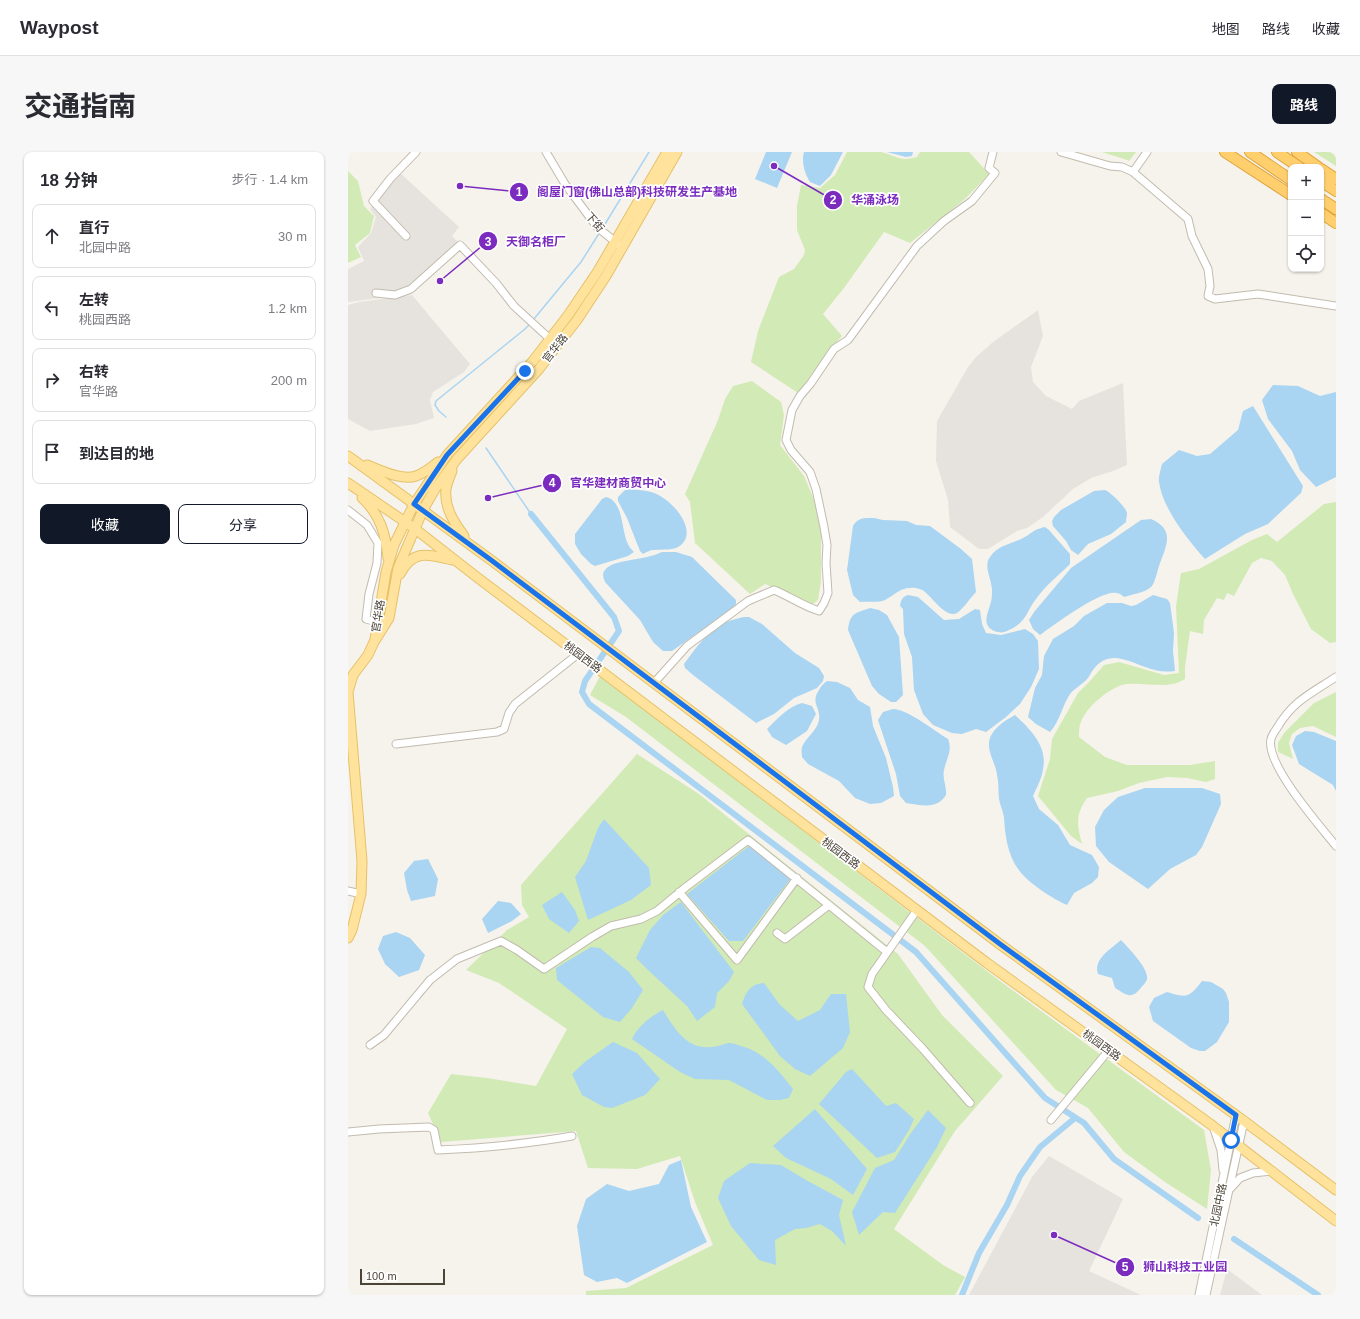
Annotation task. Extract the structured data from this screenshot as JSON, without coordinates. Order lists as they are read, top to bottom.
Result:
{
  "streets": {
    "main road": ["官华路", "桃园西路"],
    "street": ["下街", "北园中路"]
  },
  "crossings": [
    ["下街", "官华路"],
    ["官华路", "桃园西路"],
    ["桃园西路", "北园中路"]
  ],
  "places": [
    "华涌泳场",
    "阁屋门窗(佛山总部)科技研发生产基地",
    "天御名柜厂",
    "官华建材商贸中心",
    "狮山科技工业园"
  ],
  "scale_bar": "100 m",
  "page": {
    "header": "Waypost",
    "nav": ["地图", "路线", "收藏"],
    "title": "交通指南",
    "buttons": [
      "路线",
      ["收藏", "分享"]
    ],
    "heading": ["18 分钟", "步行 · 1.4 km"],
    "map_buttons": ["+", "−"],
    "list": [
      ["直行", "北园中路", "30 m"],
      ["左转", "桃园西路", "1.2 km"],
      ["右转", "官华路", "200 m"],
      "到达目的地"
    ],
    "scale": "100 m"
  }
}
